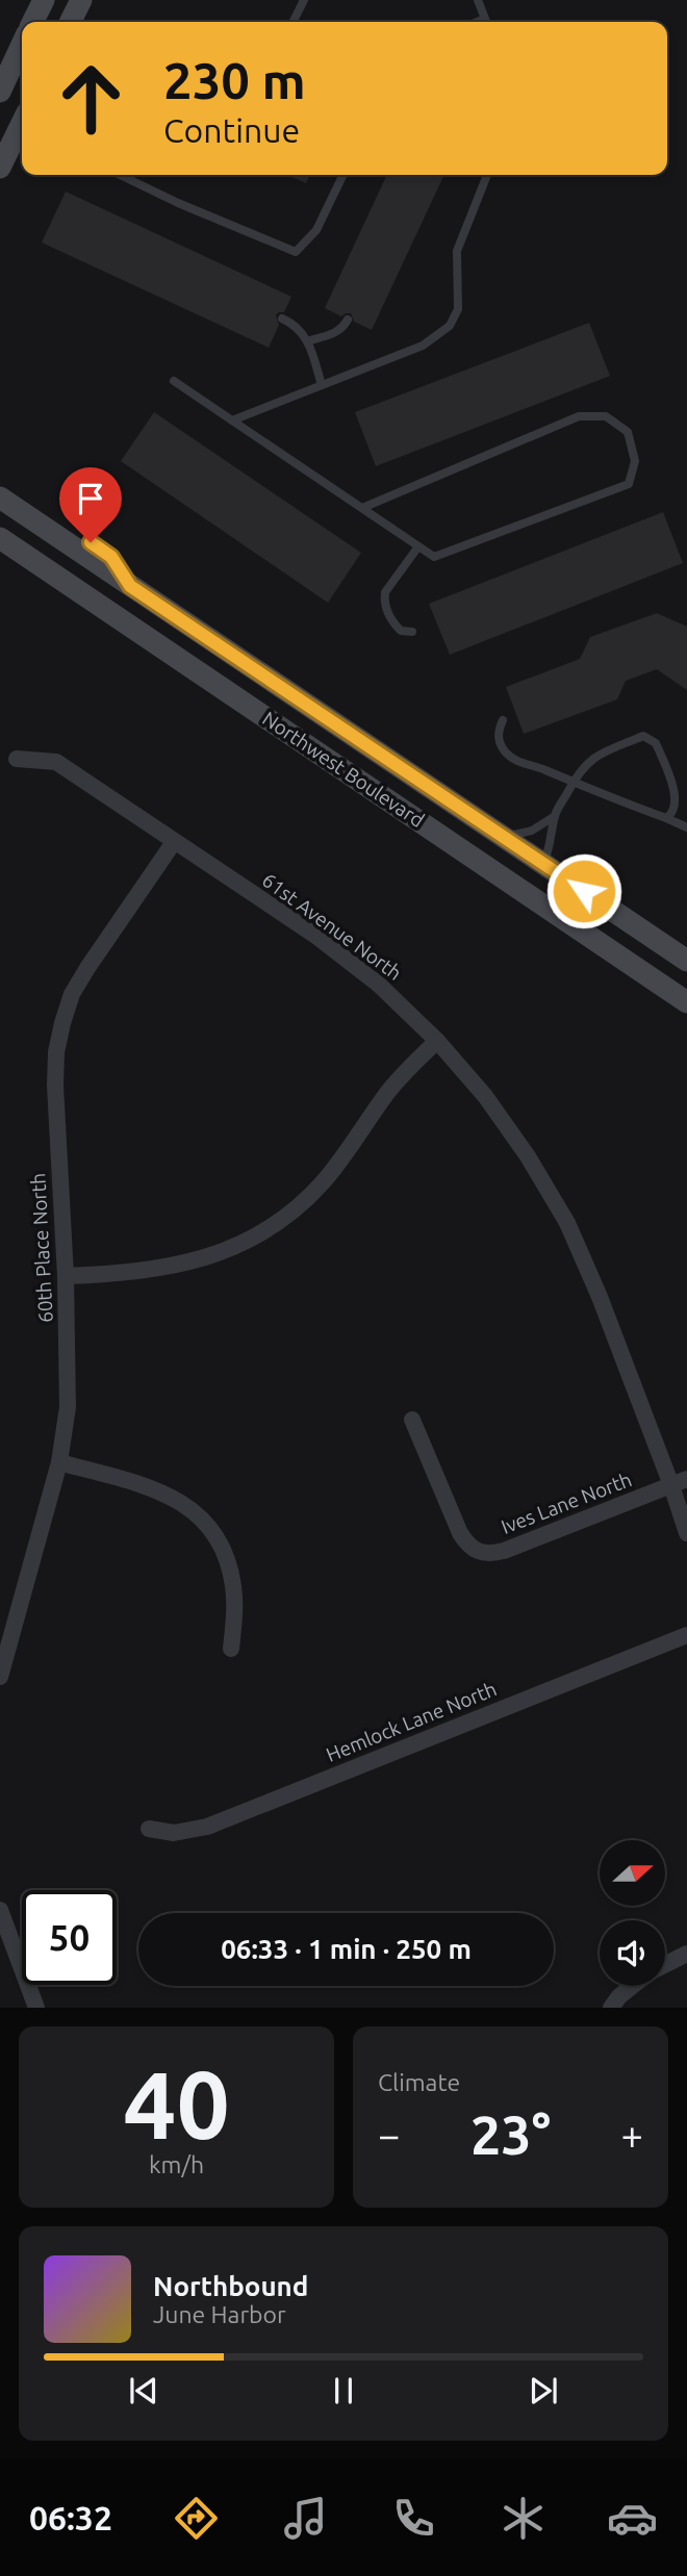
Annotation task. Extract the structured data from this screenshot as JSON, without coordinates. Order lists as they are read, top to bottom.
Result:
{
  "streets": {
    "main road": ["Northwest Boulevard"],
    "street": [
      "61st Avenue North",
      "60th Place North",
      "Ives Lane North",
      "Hemlock Lane North"
    ]
  },
  "crossings": [
    ["61st Avenue North", "60th Place North"],
    ["61st Avenue North", "Ives Lane North"]
  ],
  "north": "right",
  "page": {
    "turn": ["230 m", "Continue"],
    "limit": "50",
    "trip": "06:33 · 1 min · 250 m",
    "tile": [
      ["40", "km/h"],
      "Climate"
    ],
    "heat": ["−", "23°", "+"],
    "song": ["Northbound", "June Harbor"],
    "tabs": "06:32"
  }
}
